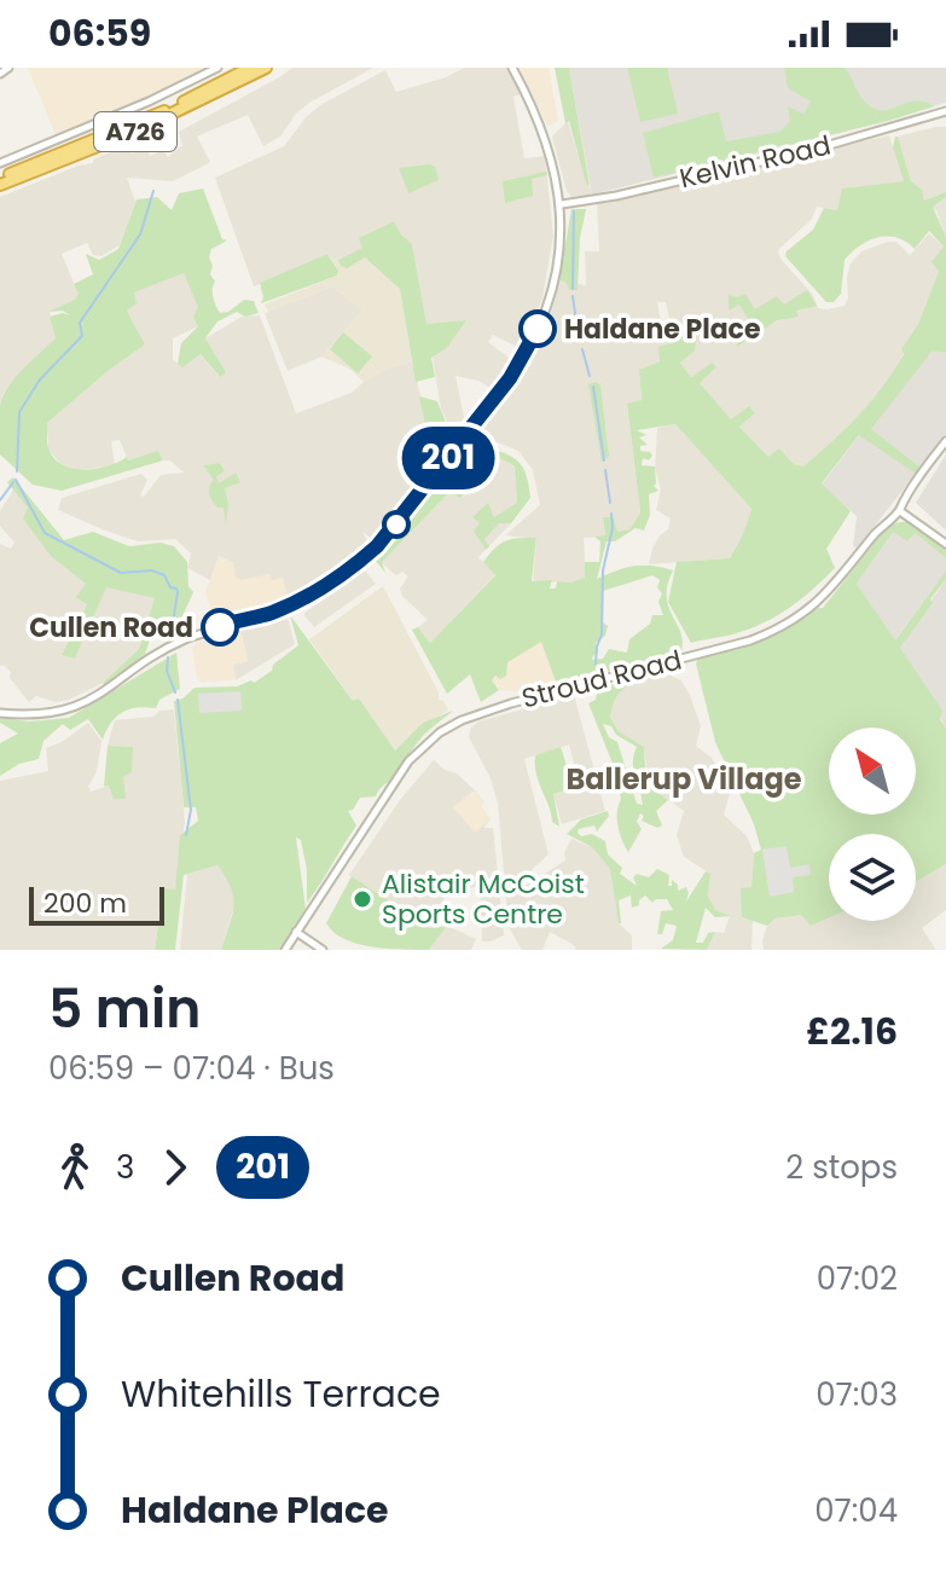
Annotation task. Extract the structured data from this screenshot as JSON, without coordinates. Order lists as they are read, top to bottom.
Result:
{
  "streets": {
    "highway": ["A726"],
    "street": ["Kelvin Road", "Stroud Road"]
  },
  "districts": ["Ballerup Village"],
  "places": ["Haldane Place", "Cullen Road", "Alistair McCoist Sports Centre"],
  "lines": ["bus line 201"],
  "scale_bar": "200 m",
  "north": "top left",
  "page": {
    "status": "06:59",
    "on_map": "201",
    "scale": "200 m",
    "heading": ["5 min", "06:59 – 07:04 · Bus", "£2.16"],
    "legs": ["3", "201", "2 stops"],
    "list": [
      {
        "name": "Cullen Road",
        "value": "07:02"
      },
      {
        "name": "Whitehills Terrace",
        "value": "07:03"
      },
      {
        "name": "Haldane Place",
        "value": "07:04"
      }
    ]
  }
}
